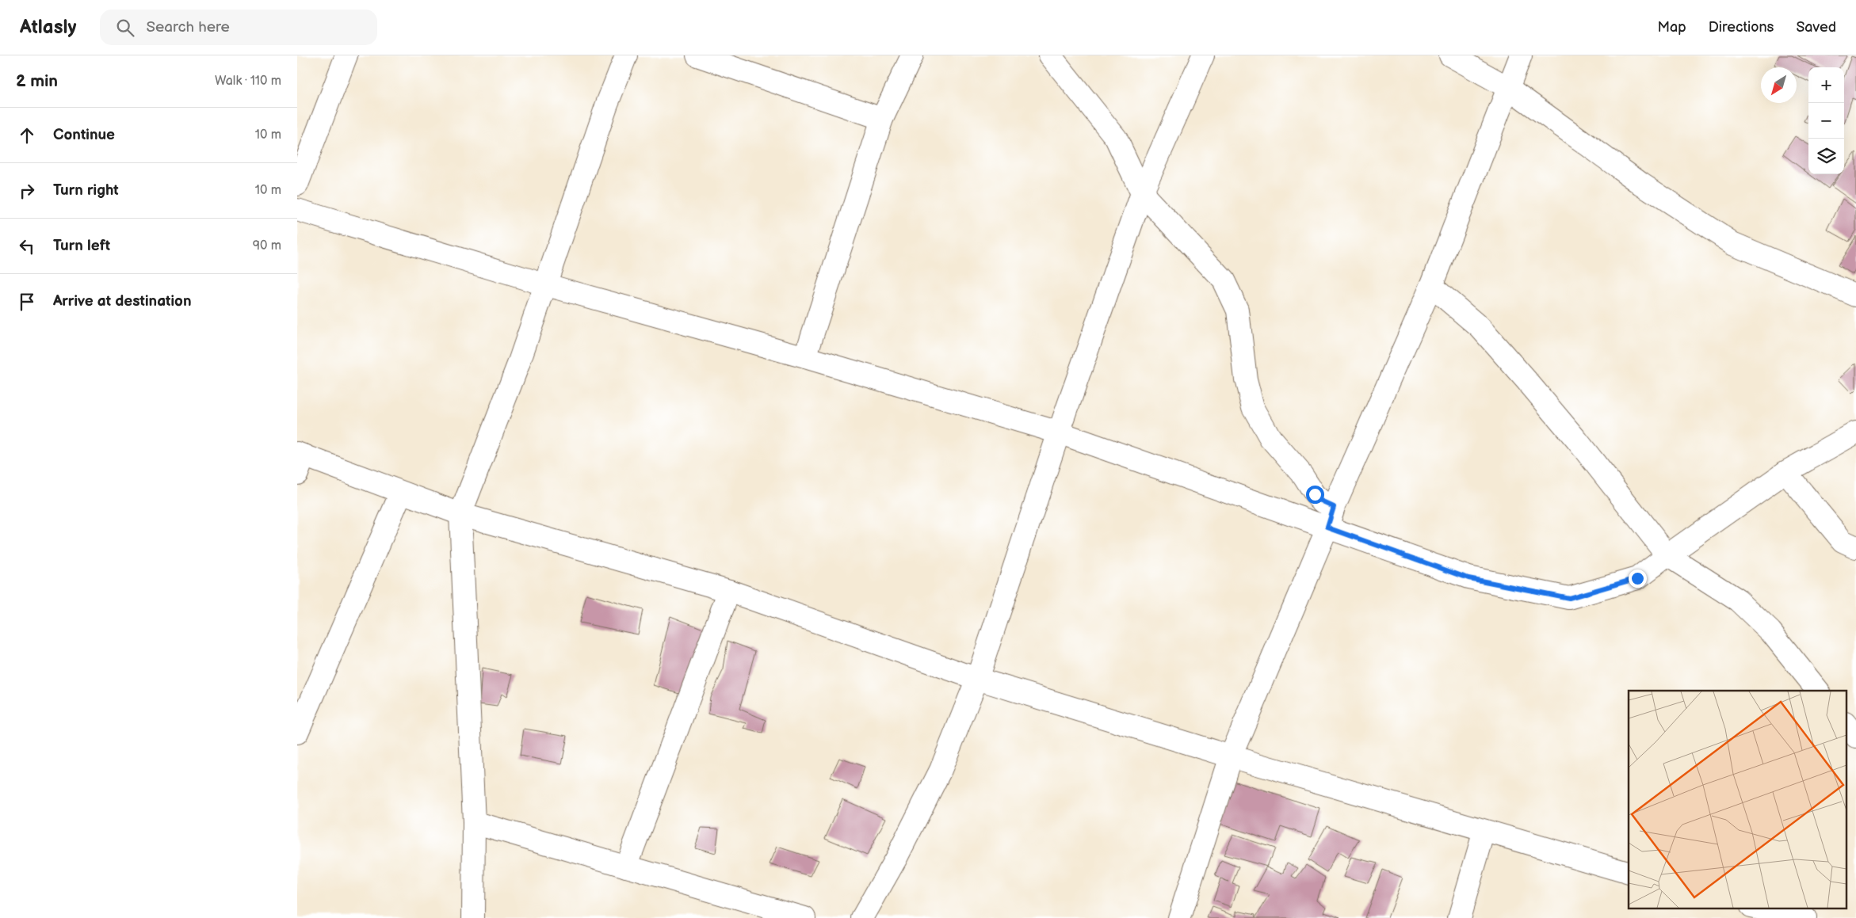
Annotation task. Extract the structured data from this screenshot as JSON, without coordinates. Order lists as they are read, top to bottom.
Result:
{
  "north": "bottom left",
  "page": {
    "header": "Atlasly",
    "search": "Search here",
    "nav": ["Map", "Directions", "Saved"],
    "heading": ["2 min", "Walk · 110 m"],
    "map_buttons": ["+", "−"],
    "list": [
      ["Continue", "10 m"],
      ["Turn right", "10 m"],
      ["Turn left", "90 m"],
      "Arrive at destination"
    ]
  }
}
